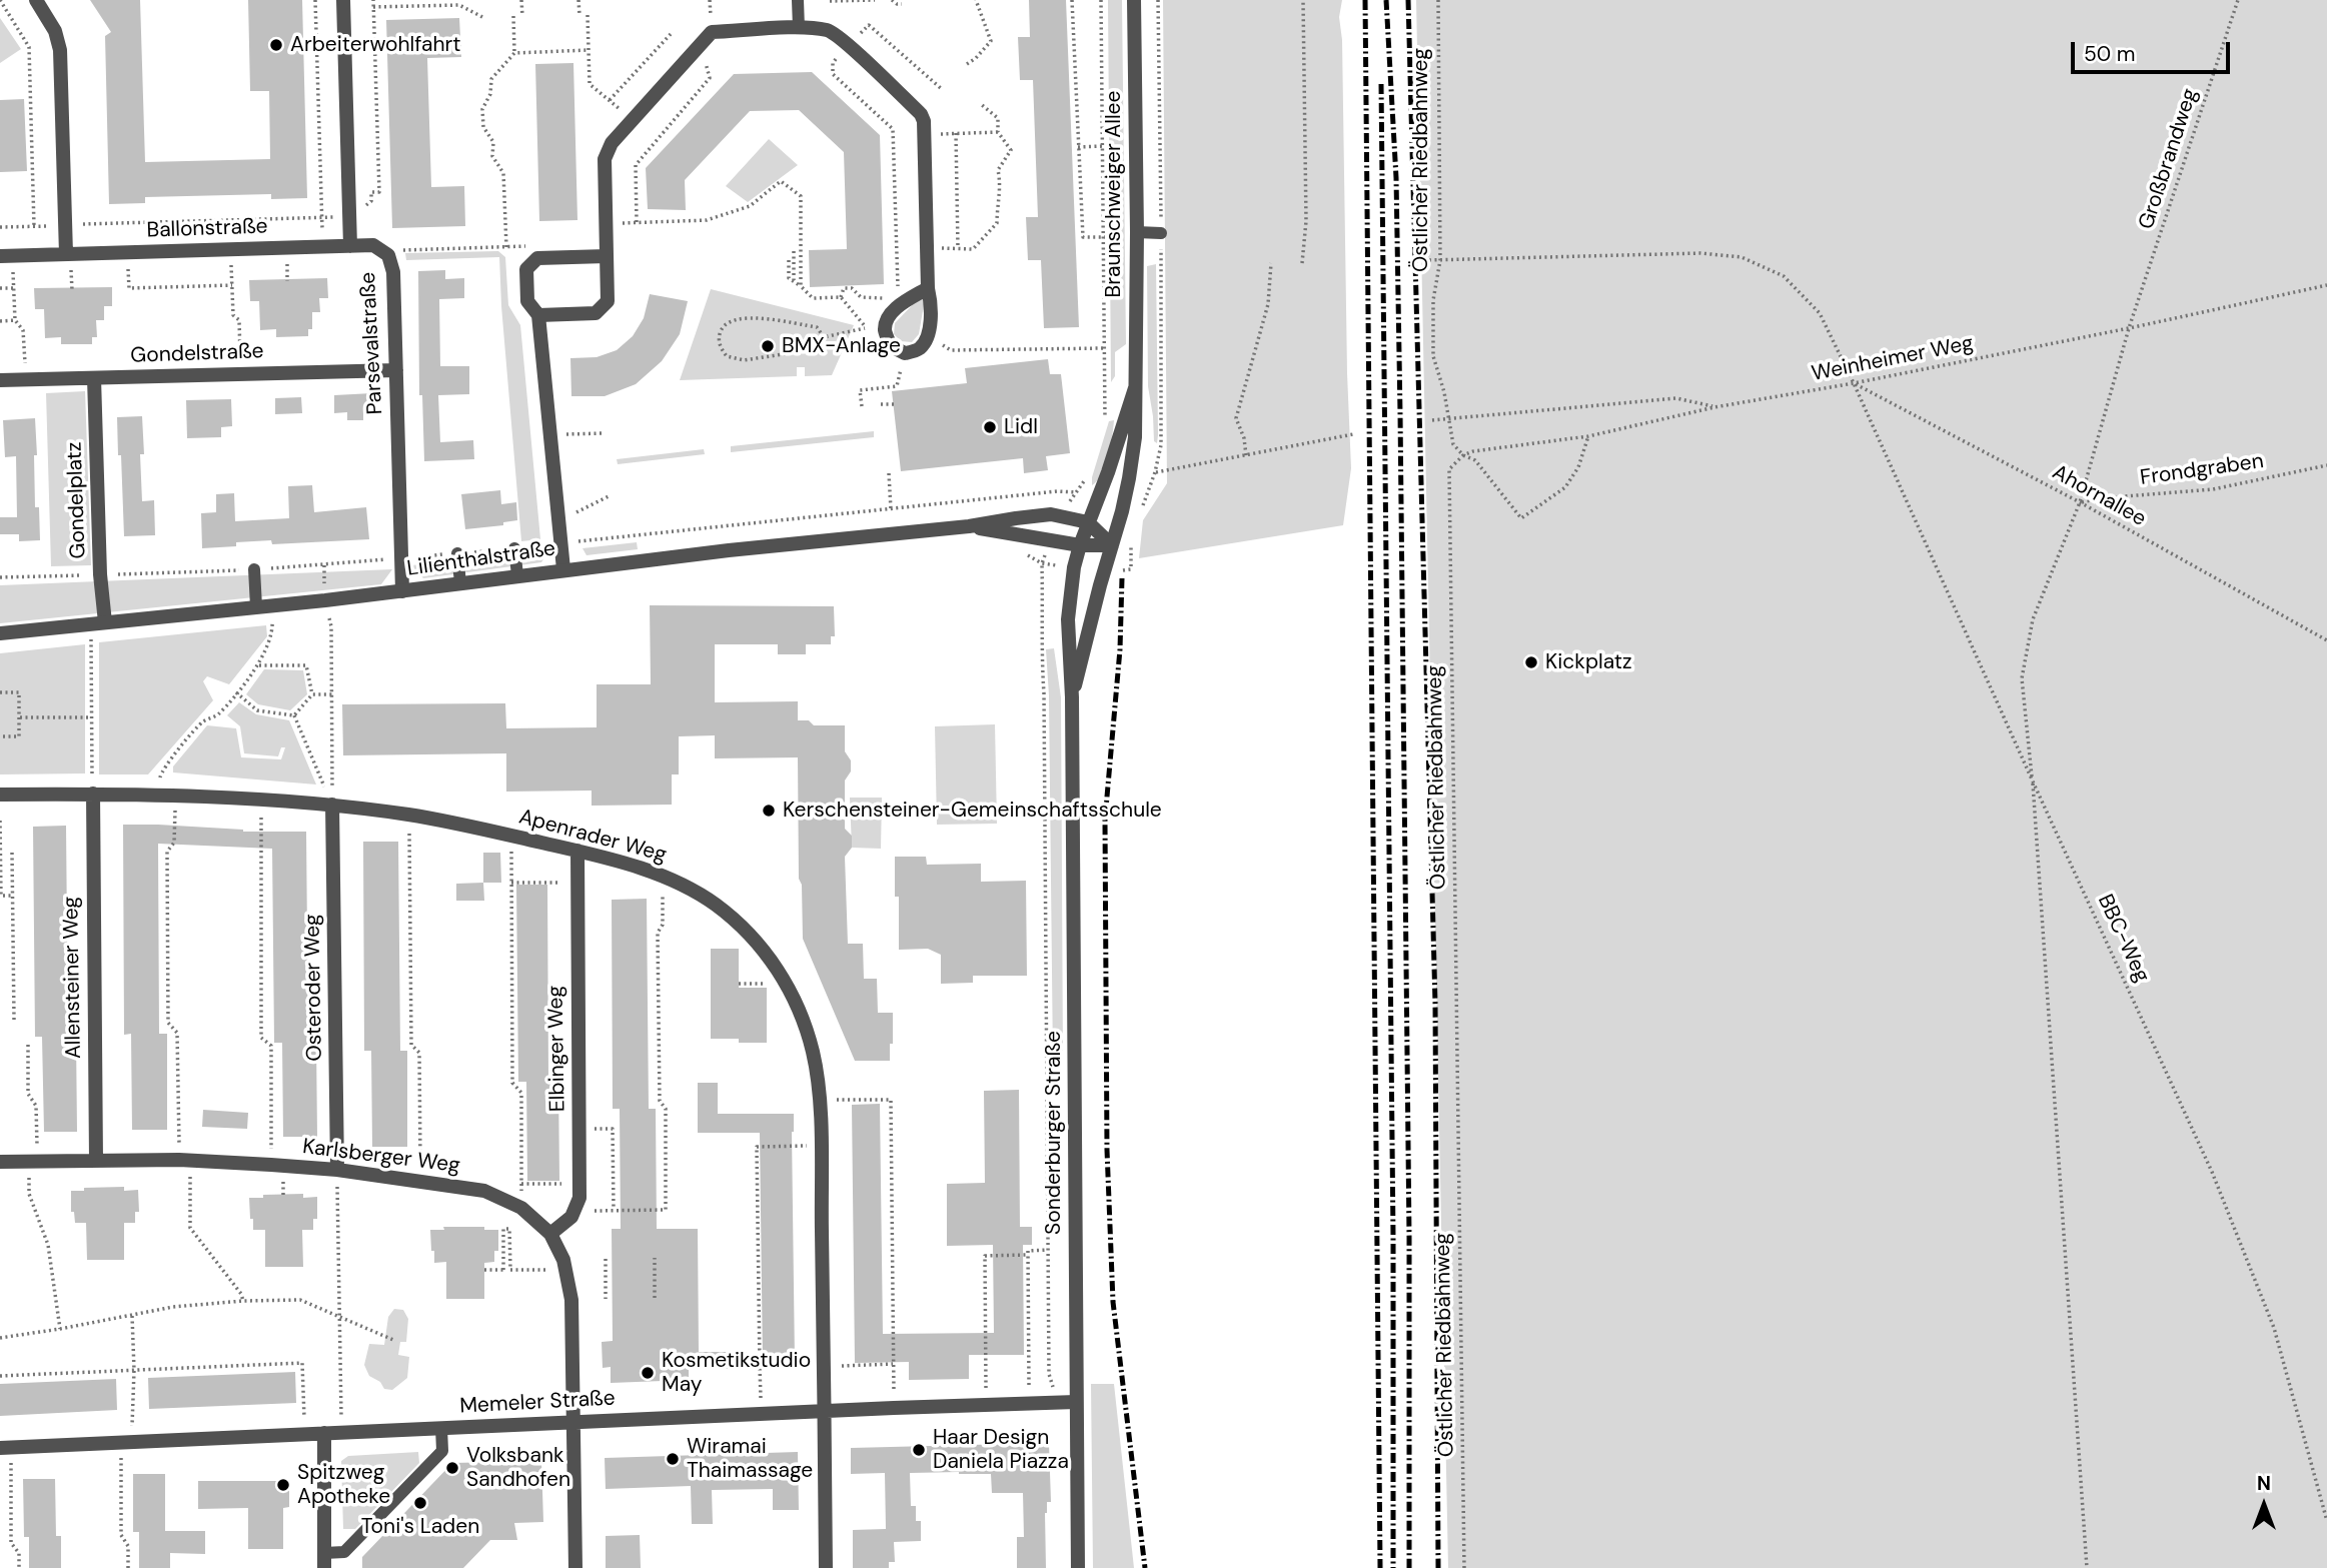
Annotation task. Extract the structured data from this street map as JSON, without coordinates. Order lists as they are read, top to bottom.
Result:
{
  "streets": {
    "street": [
      "Braunschweiger Allee",
      "Ballonstraße",
      "Parsevalstraße",
      "Gondelstraße",
      "Gondelplatz",
      "Lilienthalstraße",
      "Apenrader Weg",
      "Allensteiner Weg",
      "Osteroder Weg",
      "Elbinger Weg",
      "Sonderburger Straße",
      "Karlsberger Weg",
      "Memeler Straße"
    ],
    "path": [
      "Großbrandweg",
      "Östlicher Riedbahnweg",
      "Weinheimer Weg",
      "Frondgraben",
      "Ahornallee",
      "BBC-Weg"
    ]
  },
  "crossings": [
    ["Großbrandweg", "Weinheimer Weg"],
    ["Großbrandweg", "Frondgraben"],
    ["Großbrandweg", "Ahornallee"],
    ["Großbrandweg", "BBC-Weg"],
    ["Östlicher Riedbahnweg", "Weinheimer Weg"],
    ["Östlicher Riedbahnweg", "BBC-Weg"],
    ["Braunschweiger Allee", "Lilienthalstraße"],
    ["Braunschweiger Allee", "Sonderburger Straße"],
    ["Ballonstraße", "Parsevalstraße"],
    ["Parsevalstraße", "Gondelstraße"],
    ["Parsevalstraße", "Lilienthalstraße"],
    ["Gondelstraße", "Gondelplatz"],
    ["Weinheimer Weg", "Ahornallee"],
    ["Weinheimer Weg", "BBC-Weg"],
    ["Frondgraben", "Ahornallee"],
    ["Ahornallee", "BBC-Weg"],
    ["Gondelplatz", "Lilienthalstraße"],
    ["Lilienthalstraße", "Sonderburger Straße"],
    ["Apenrader Weg", "Allensteiner Weg"],
    ["Apenrader Weg", "Osteroder Weg"],
    ["Apenrader Weg", "Elbinger Weg"],
    ["Apenrader Weg", "Memeler Straße"],
    ["Allensteiner Weg", "Karlsberger Weg"],
    ["Osteroder Weg", "Karlsberger Weg"],
    ["Sonderburger Straße", "Memeler Straße"],
    ["Karlsberger Weg", "Memeler Straße"]
  ],
  "places": [
    "Arbeiterwohlfahrt",
    "BMX-Anlage",
    "Lidl",
    "Kickplatz",
    "Kerschensteiner-Gemeinschaftsschule",
    "Kosmetikstudio May",
    "Haar Design Daniela Piazza",
    "Wiramai Thaimassage",
    "Volksbank Sandhofen",
    "Spitzweg Apotheke",
    "Toni's Laden"
  ],
  "scale_bar": "50 m",
  "north": "top"
}
